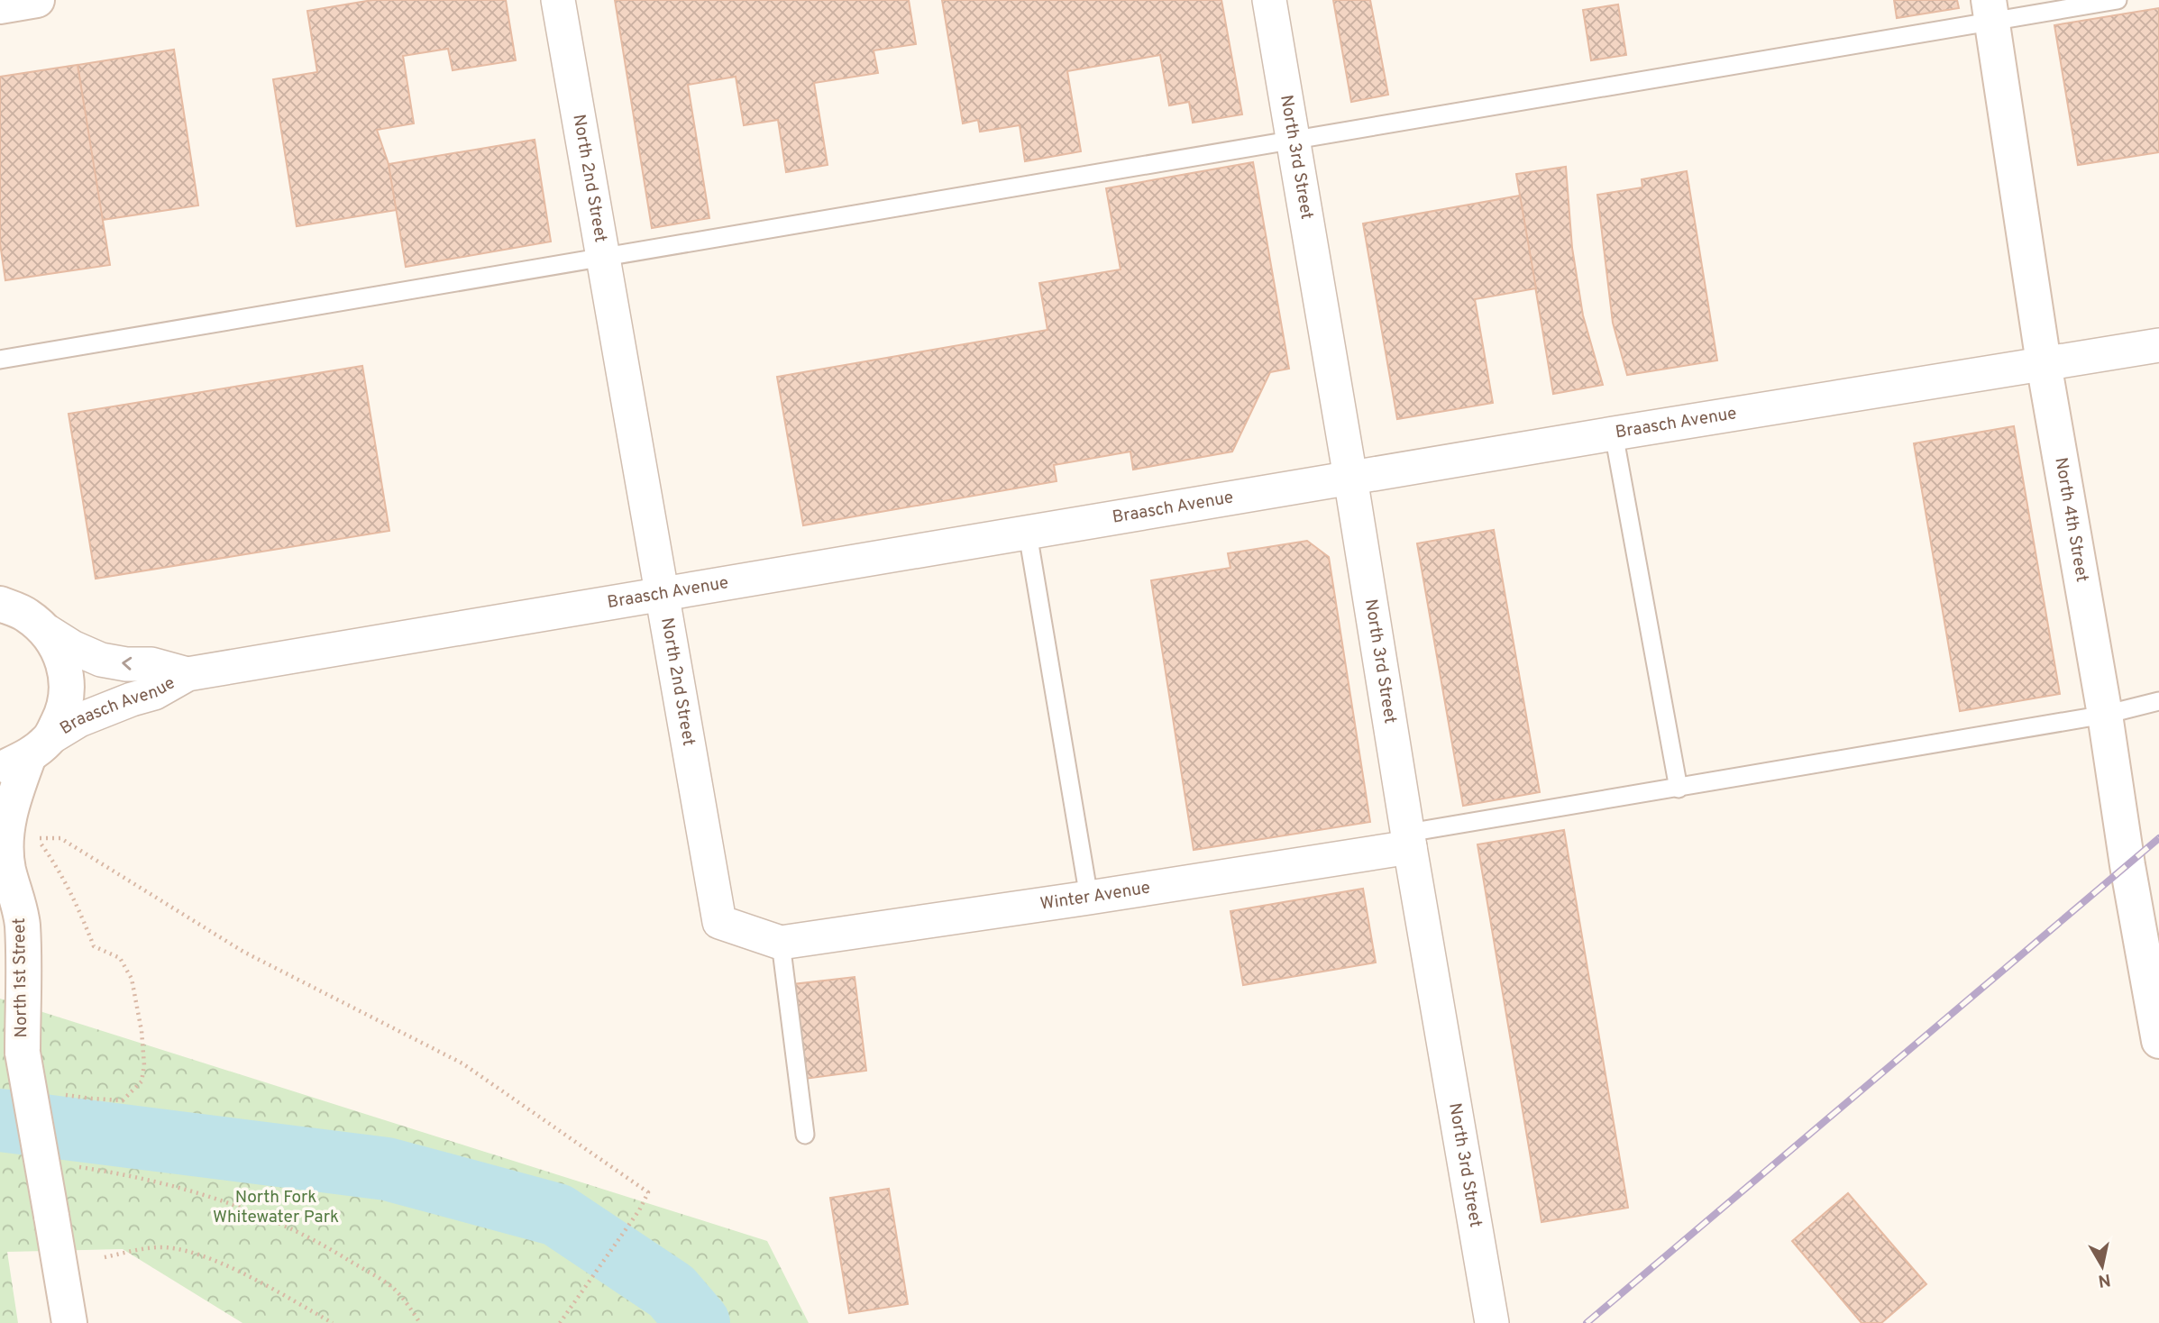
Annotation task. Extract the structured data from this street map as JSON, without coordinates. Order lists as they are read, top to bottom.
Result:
{
  "streets": {
    "main road": ["North 4th Street", "North 1st Street"],
    "street": [
      "North 3rd Street",
      "North 2nd Street",
      "Braasch Avenue",
      "Winter Avenue"
    ]
  },
  "crossings": [
    ["North 3rd Street", "Braasch Avenue"],
    ["North 3rd Street", "Winter Avenue"],
    ["North 2nd Street", "Braasch Avenue"],
    ["North 2nd Street", "Winter Avenue"],
    ["Braasch Avenue", "North 4th Street"],
    ["Braasch Avenue", "North 1st Street"]
  ],
  "parks": ["North Fork Whitewater Park"],
  "north": "bottom"
}
